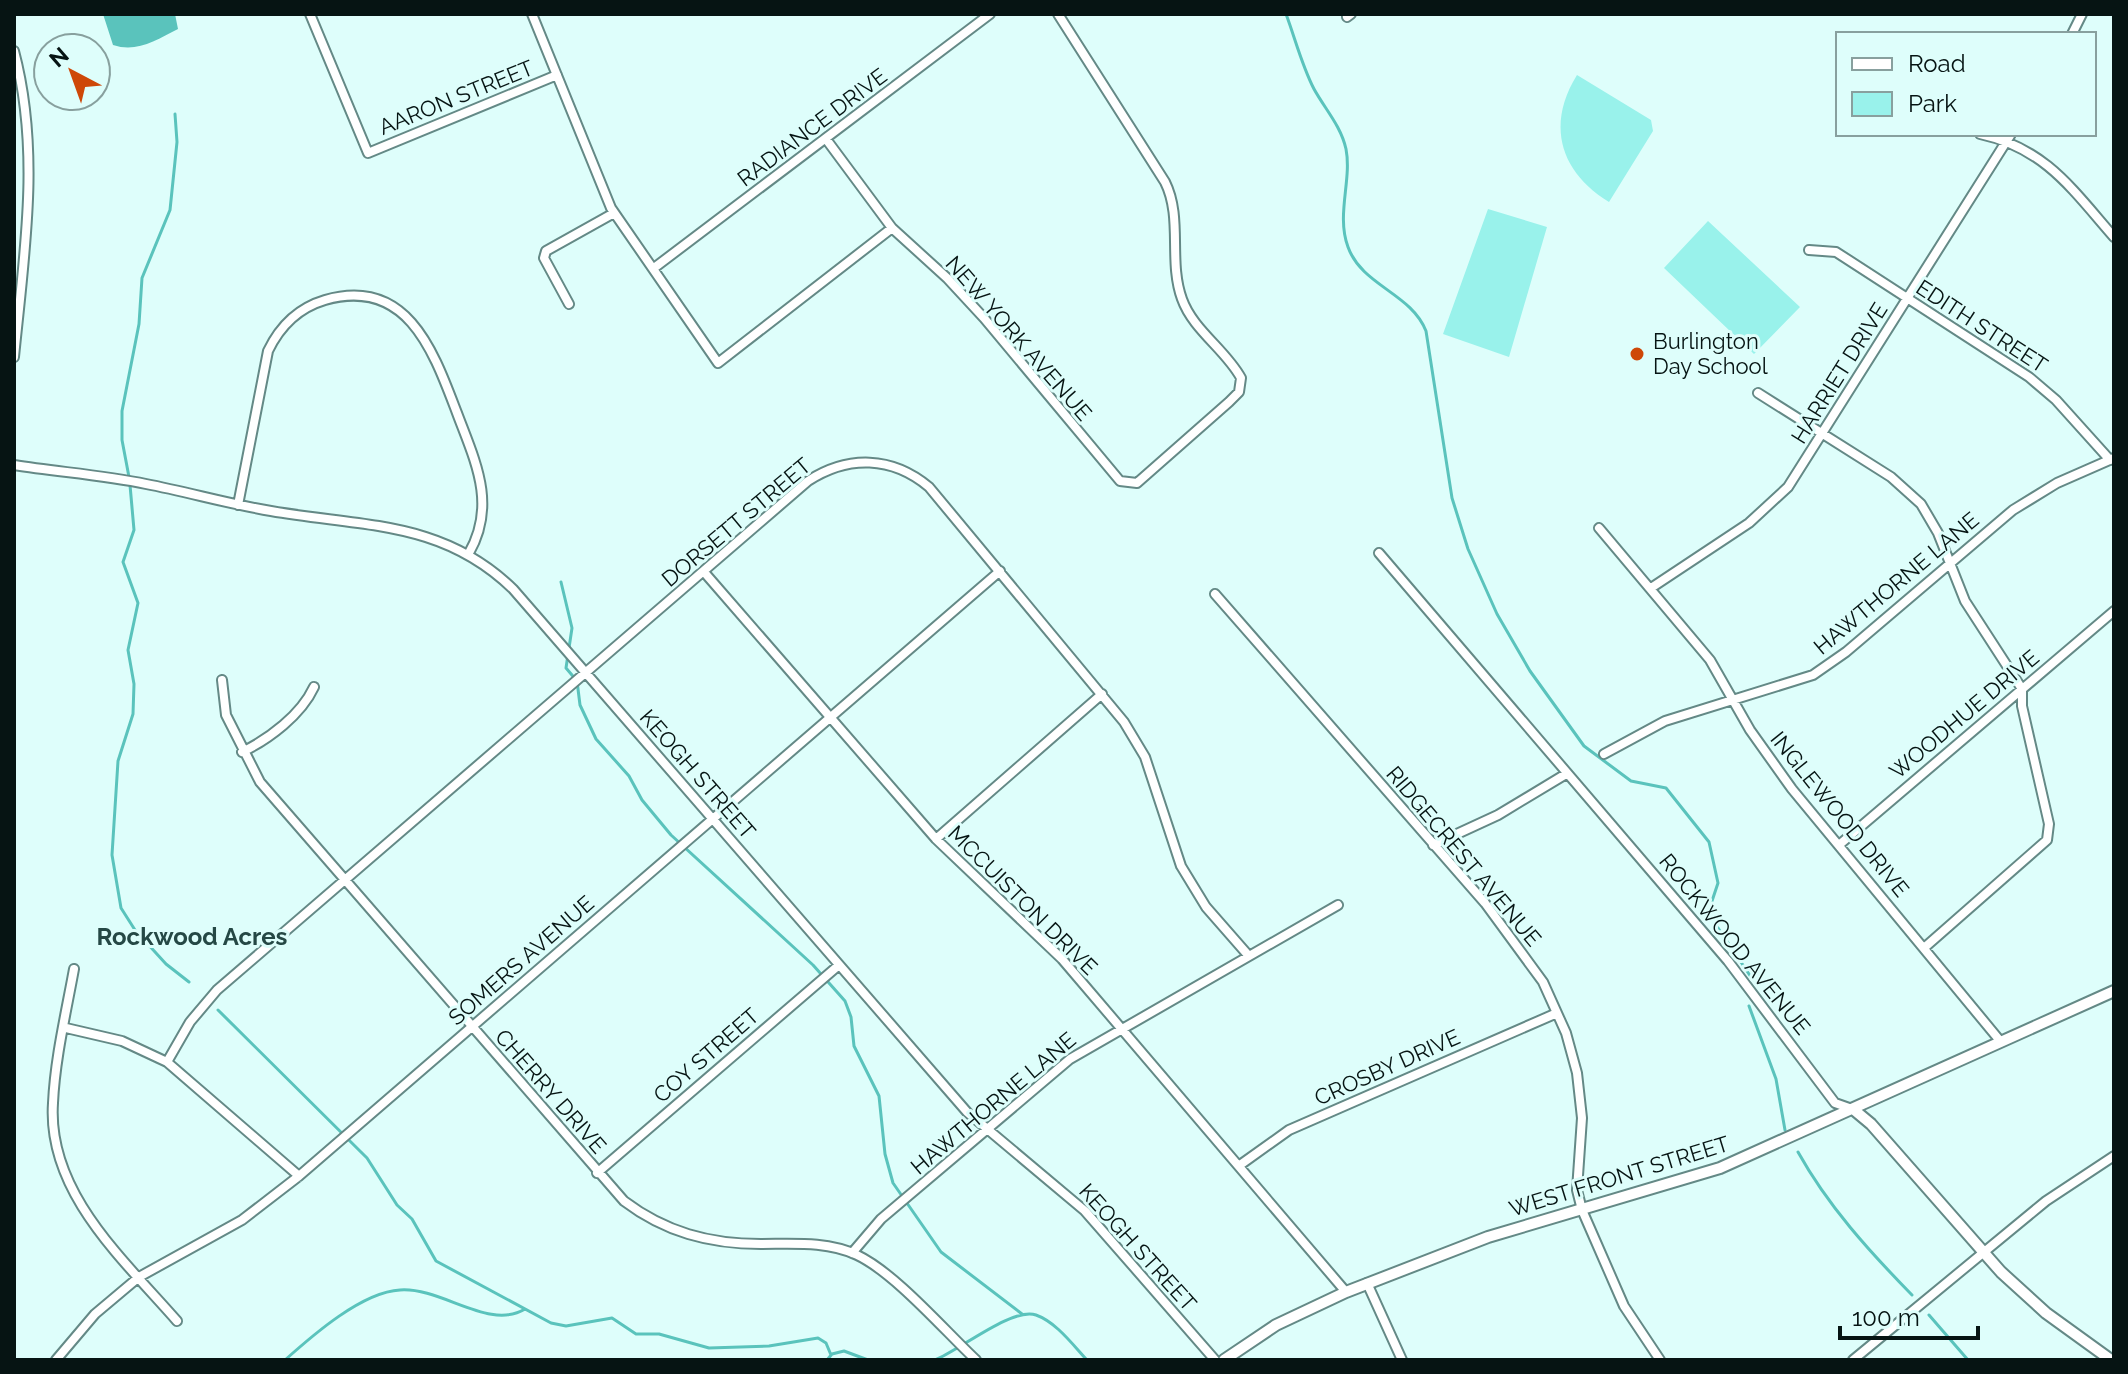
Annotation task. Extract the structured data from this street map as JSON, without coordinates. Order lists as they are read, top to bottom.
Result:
{
  "streets": {
    "street": [
      "AARON STREET",
      "RADIANCE DRIVE",
      "EDITH STREET",
      "NEW YORK AVENUE",
      "HARRIET DRIVE",
      "DORSETT STREET",
      "HAWTHORNE LANE",
      "WOODHUE DRIVE",
      "KEOGH STREET",
      "INGLEWOOD DRIVE",
      "RIDGECREST AVENUE",
      "MCCUISTON DRIVE",
      "ROCKWOOD AVENUE",
      "SOMERS AVENUE",
      "COY STREET",
      "CROSBY DRIVE",
      "CHERRY DRIVE",
      "WEST FRONT STREET"
    ]
  },
  "crossings": [
    ["RADIANCE DRIVE", "NEW YORK AVENUE"],
    ["EDITH STREET", "HARRIET DRIVE"],
    ["EDITH STREET", "HAWTHORNE LANE"],
    ["HARRIET DRIVE", "INGLEWOOD DRIVE"],
    ["DORSETT STREET", "HAWTHORNE LANE"],
    ["DORSETT STREET", "KEOGH STREET"],
    ["DORSETT STREET", "MCCUISTON DRIVE"],
    ["DORSETT STREET", "SOMERS AVENUE"],
    ["DORSETT STREET", "CHERRY DRIVE"],
    ["HAWTHORNE LANE", "KEOGH STREET"],
    ["HAWTHORNE LANE", "INGLEWOOD DRIVE"],
    ["HAWTHORNE LANE", "MCCUISTON DRIVE"],
    ["HAWTHORNE LANE", "CHERRY DRIVE"],
    ["WOODHUE DRIVE", "INGLEWOOD DRIVE"],
    ["KEOGH STREET", "SOMERS AVENUE"],
    ["KEOGH STREET", "COY STREET"],
    ["INGLEWOOD DRIVE", "WEST FRONT STREET"],
    ["RIDGECREST AVENUE", "CROSBY DRIVE"],
    ["RIDGECREST AVENUE", "WEST FRONT STREET"],
    ["MCCUISTON DRIVE", "SOMERS AVENUE"],
    ["MCCUISTON DRIVE", "CROSBY DRIVE"],
    ["MCCUISTON DRIVE", "WEST FRONT STREET"],
    ["ROCKWOOD AVENUE", "WEST FRONT STREET"],
    ["SOMERS AVENUE", "CHERRY DRIVE"],
    ["COY STREET", "CHERRY DRIVE"]
  ],
  "districts": ["Rockwood Acres"],
  "places": ["Burlington Day School"],
  "legend": ["Road", "Park"],
  "scale_bar": "100 m",
  "north": "top left"
}
